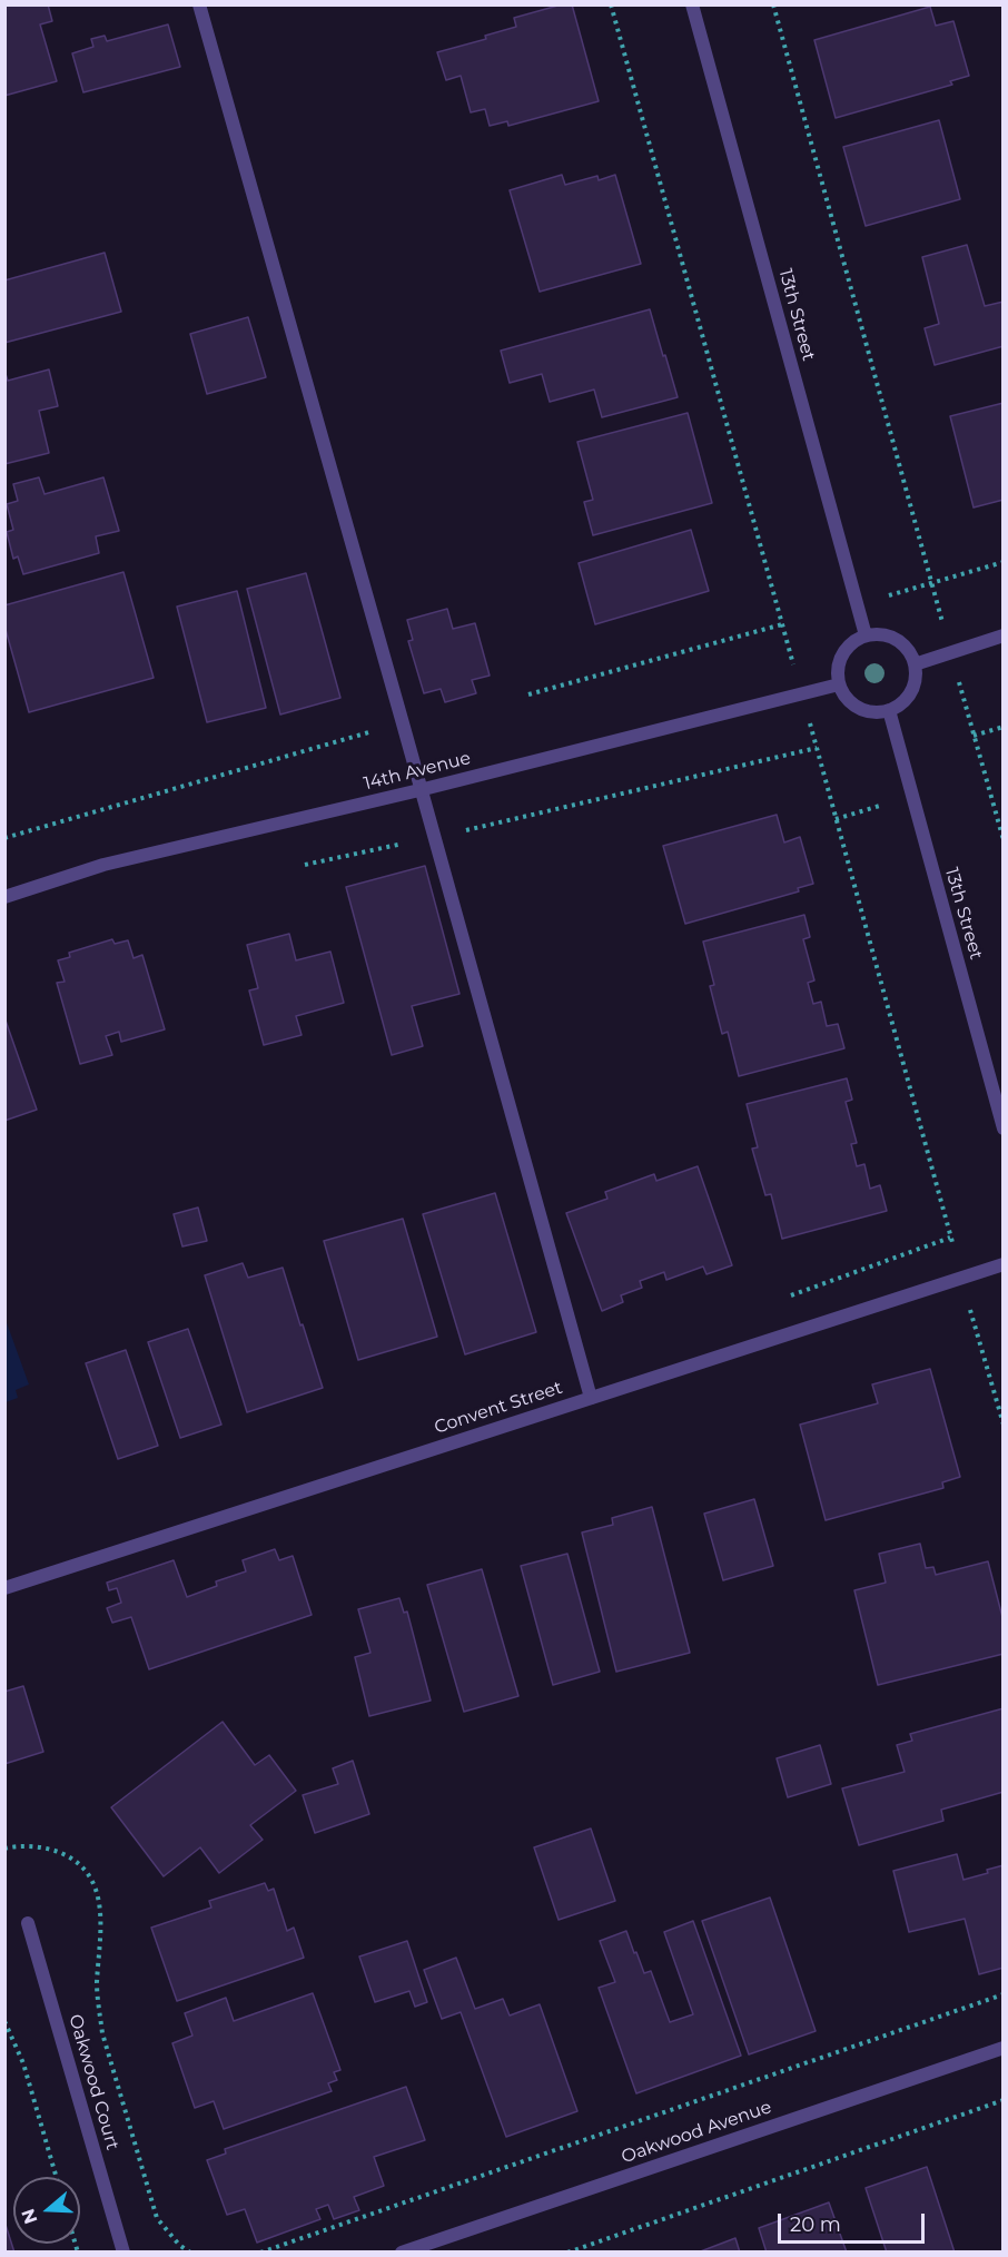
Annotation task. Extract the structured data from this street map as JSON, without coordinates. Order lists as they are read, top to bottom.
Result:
{
  "streets": {
    "street": [
      "13th Street",
      "14th Avenue",
      "Convent Street",
      "Oakwood Court",
      "Oakwood Avenue"
    ]
  },
  "crossings": [
    ["13th Street", "14th Avenue"]
  ],
  "scale_bar": "20 m",
  "north": "left"
}
